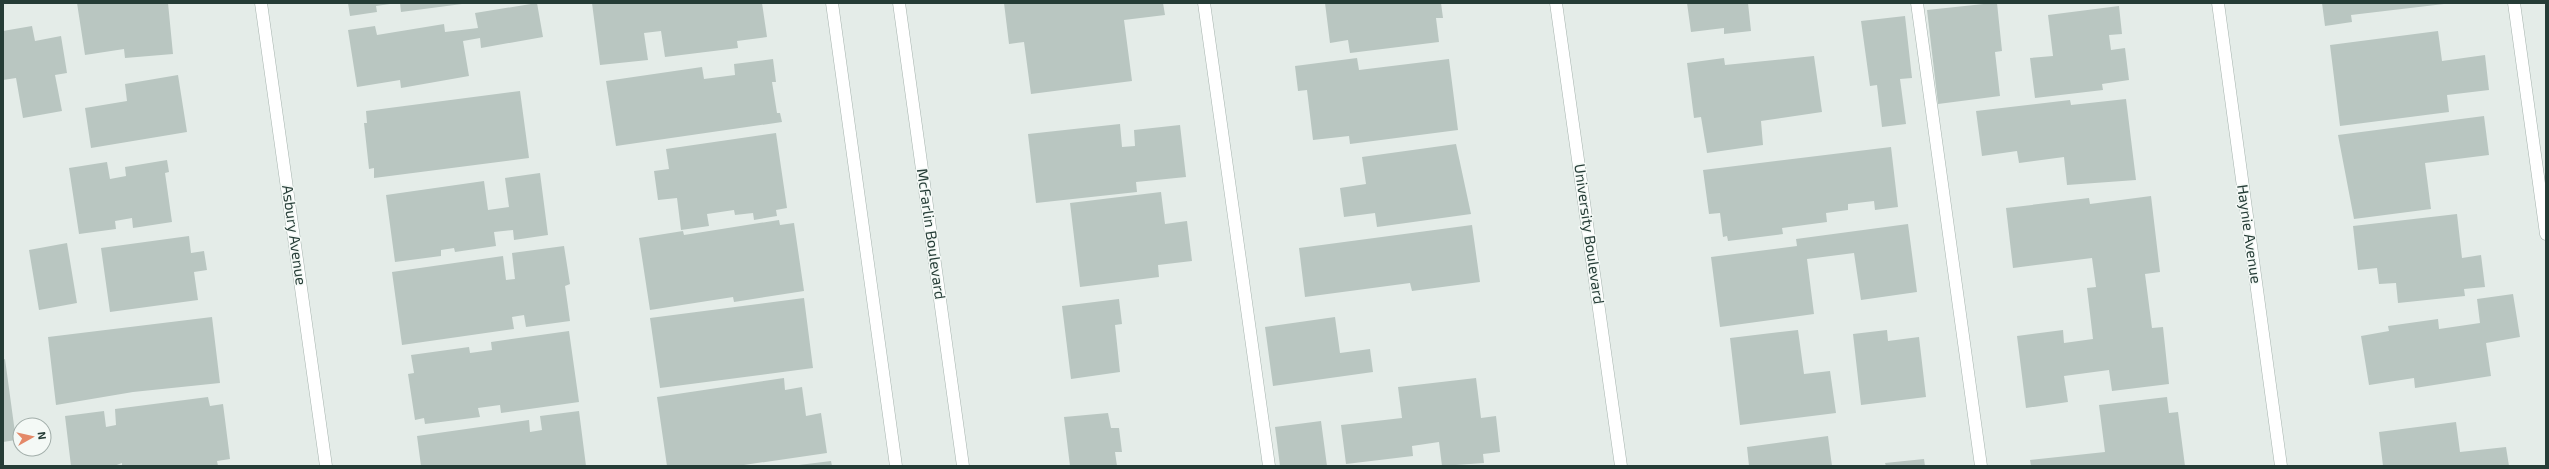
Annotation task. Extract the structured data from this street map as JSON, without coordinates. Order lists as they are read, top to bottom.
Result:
{
  "streets": {
    "street": [
      "McFarlin Boulevard",
      "University Boulevard",
      "Haynie Avenue",
      "Asbury Avenue"
    ]
  },
  "north": "right"
}
